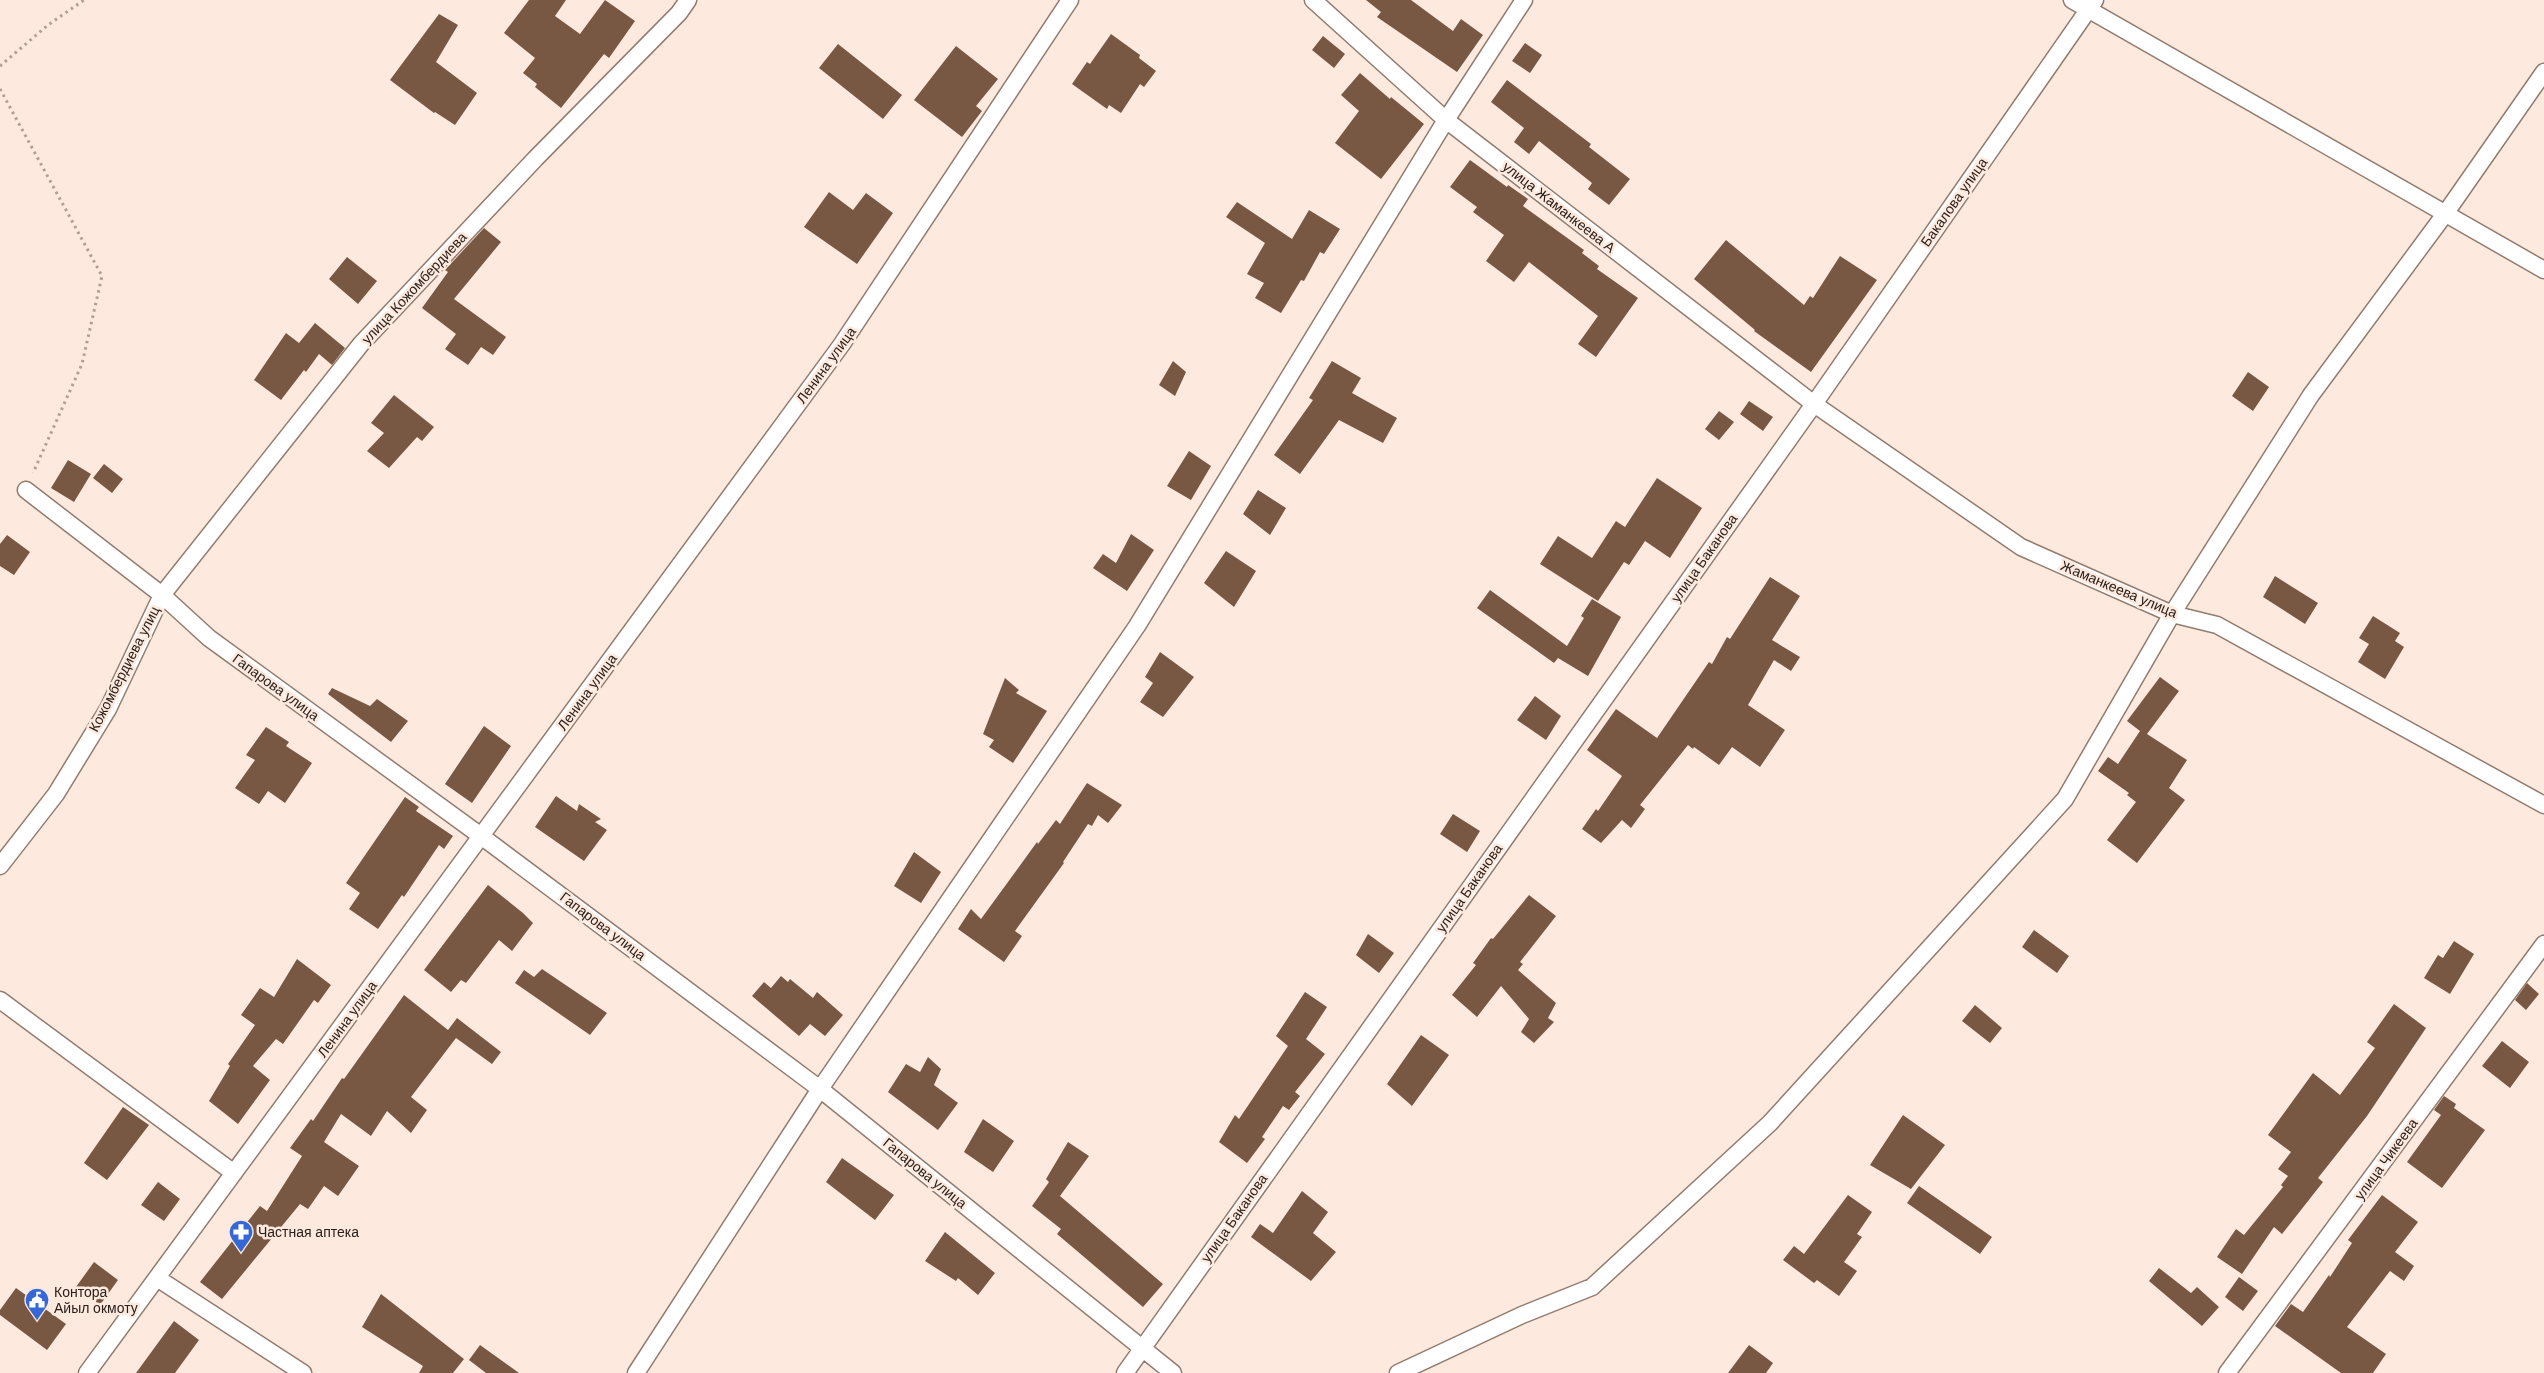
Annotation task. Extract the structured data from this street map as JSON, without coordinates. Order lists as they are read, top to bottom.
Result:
{
  "streets": {
    "street": [
      "Бакалова улица",
      "улица Жаманкеева А",
      "улица Кожомбердиева",
      "Ленина улица",
      "улица Баканова",
      "Жаманкеева улица",
      "Кожомбердиева улиц",
      "Гапарова улица",
      "улица Чикеева"
    ]
  },
  "crossings": [
    ["Бакалова улица", "улица Жаманкеева А"],
    ["Бакалова улица", "улица Баканова"],
    ["Бакалова улица", "Жаманкеева улица"],
    ["улица Жаманкеева А", "улица Баканова"],
    ["улица Жаманкеева А", "Жаманкеева улица"],
    ["улица Кожомбердиева", "Кожомбердиева улиц"],
    ["улица Кожомбердиева", "Гапарова улица"],
    ["Ленина улица", "Гапарова улица"],
    ["улица Баканова", "Жаманкеева улица"],
    ["улица Баканова", "Гапарова улица"],
    ["Кожомбердиева улиц", "Гапарова улица"]
  ],
  "places": {
    "pharmacy": ["Частная аптека"],
    "public building": ["Контора Айыл окмоту"]
  }
}
